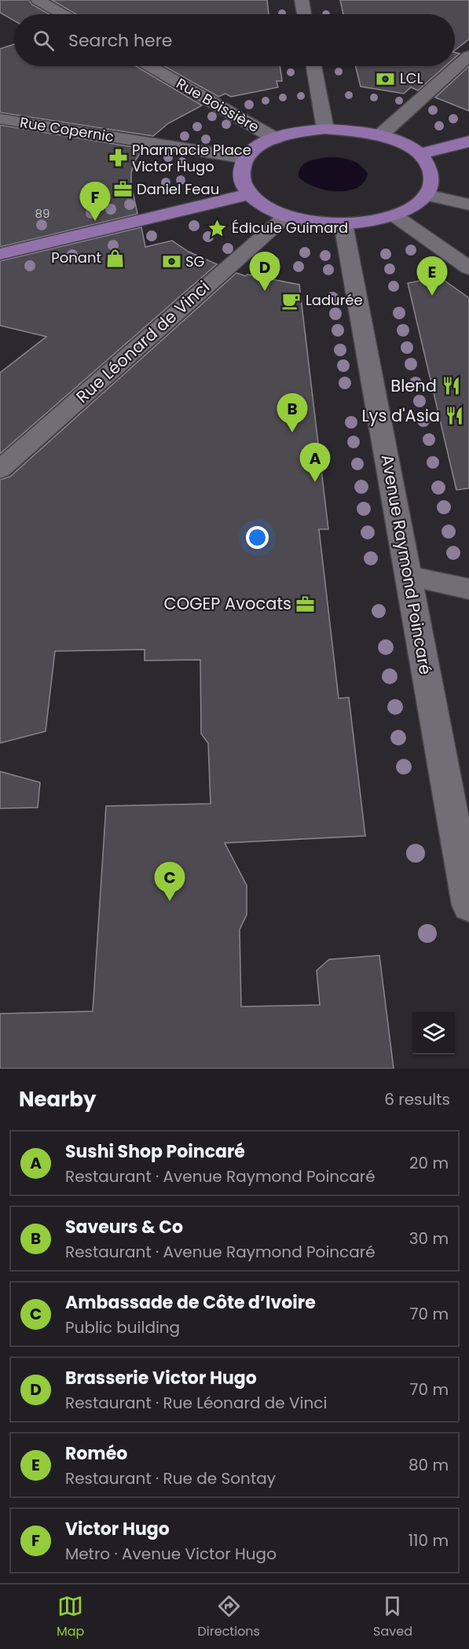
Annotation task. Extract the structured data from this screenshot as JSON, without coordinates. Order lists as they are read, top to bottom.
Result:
{
  "streets": {
    "street": [
      "Rue Boissière",
      "Rue Copernic",
      "Rue Léonard de Vinci",
      "Avenue Raymond Poincaré"
    ]
  },
  "places": {
    "bank": ["LCL", "SG"],
    "pharmacy": ["Pharmacie Place Victor Hugo"],
    "office": ["Daniel Feau", "COGEP Avocats"],
    "place": ["Édicule Guimard"],
    "shop": ["Ponant"],
    "cafe": ["Ladurée"],
    "restaurant": ["Blend", "Lys d'Asia"]
  },
  "house_numbers": ["89"],
  "page": {
    "search": "Search here",
    "pins": [
      "F",
      "D",
      "E",
      "B",
      "A",
      "C"
    ],
    "heading": ["Nearby", "6 results"],
    "list": [
      {
        "mark": "A",
        "name": "Sushi Shop Poincaré",
        "note": "Restaurant · Avenue Raymond Poincaré",
        "value": "20 m"
      },
      {
        "mark": "B",
        "name": "Saveurs & Co",
        "note": "Restaurant · Avenue Raymond Poincaré",
        "value": "30 m"
      },
      {
        "mark": "C",
        "name": "Ambassade de Côte d’Ivoire",
        "note": "Public building",
        "value": "70 m"
      },
      {
        "mark": "D",
        "name": "Brasserie Victor Hugo",
        "note": "Restaurant · Rue Léonard de Vinci",
        "value": "70 m"
      },
      {
        "mark": "E",
        "name": "Roméo",
        "note": "Restaurant · Rue de Sontay",
        "value": "80 m"
      },
      {
        "mark": "F",
        "name": "Victor Hugo",
        "note": "Metro · Avenue Victor Hugo",
        "value": "110 m"
      }
    ],
    "nav": ["Map", "Directions", "Saved"]
  }
}
